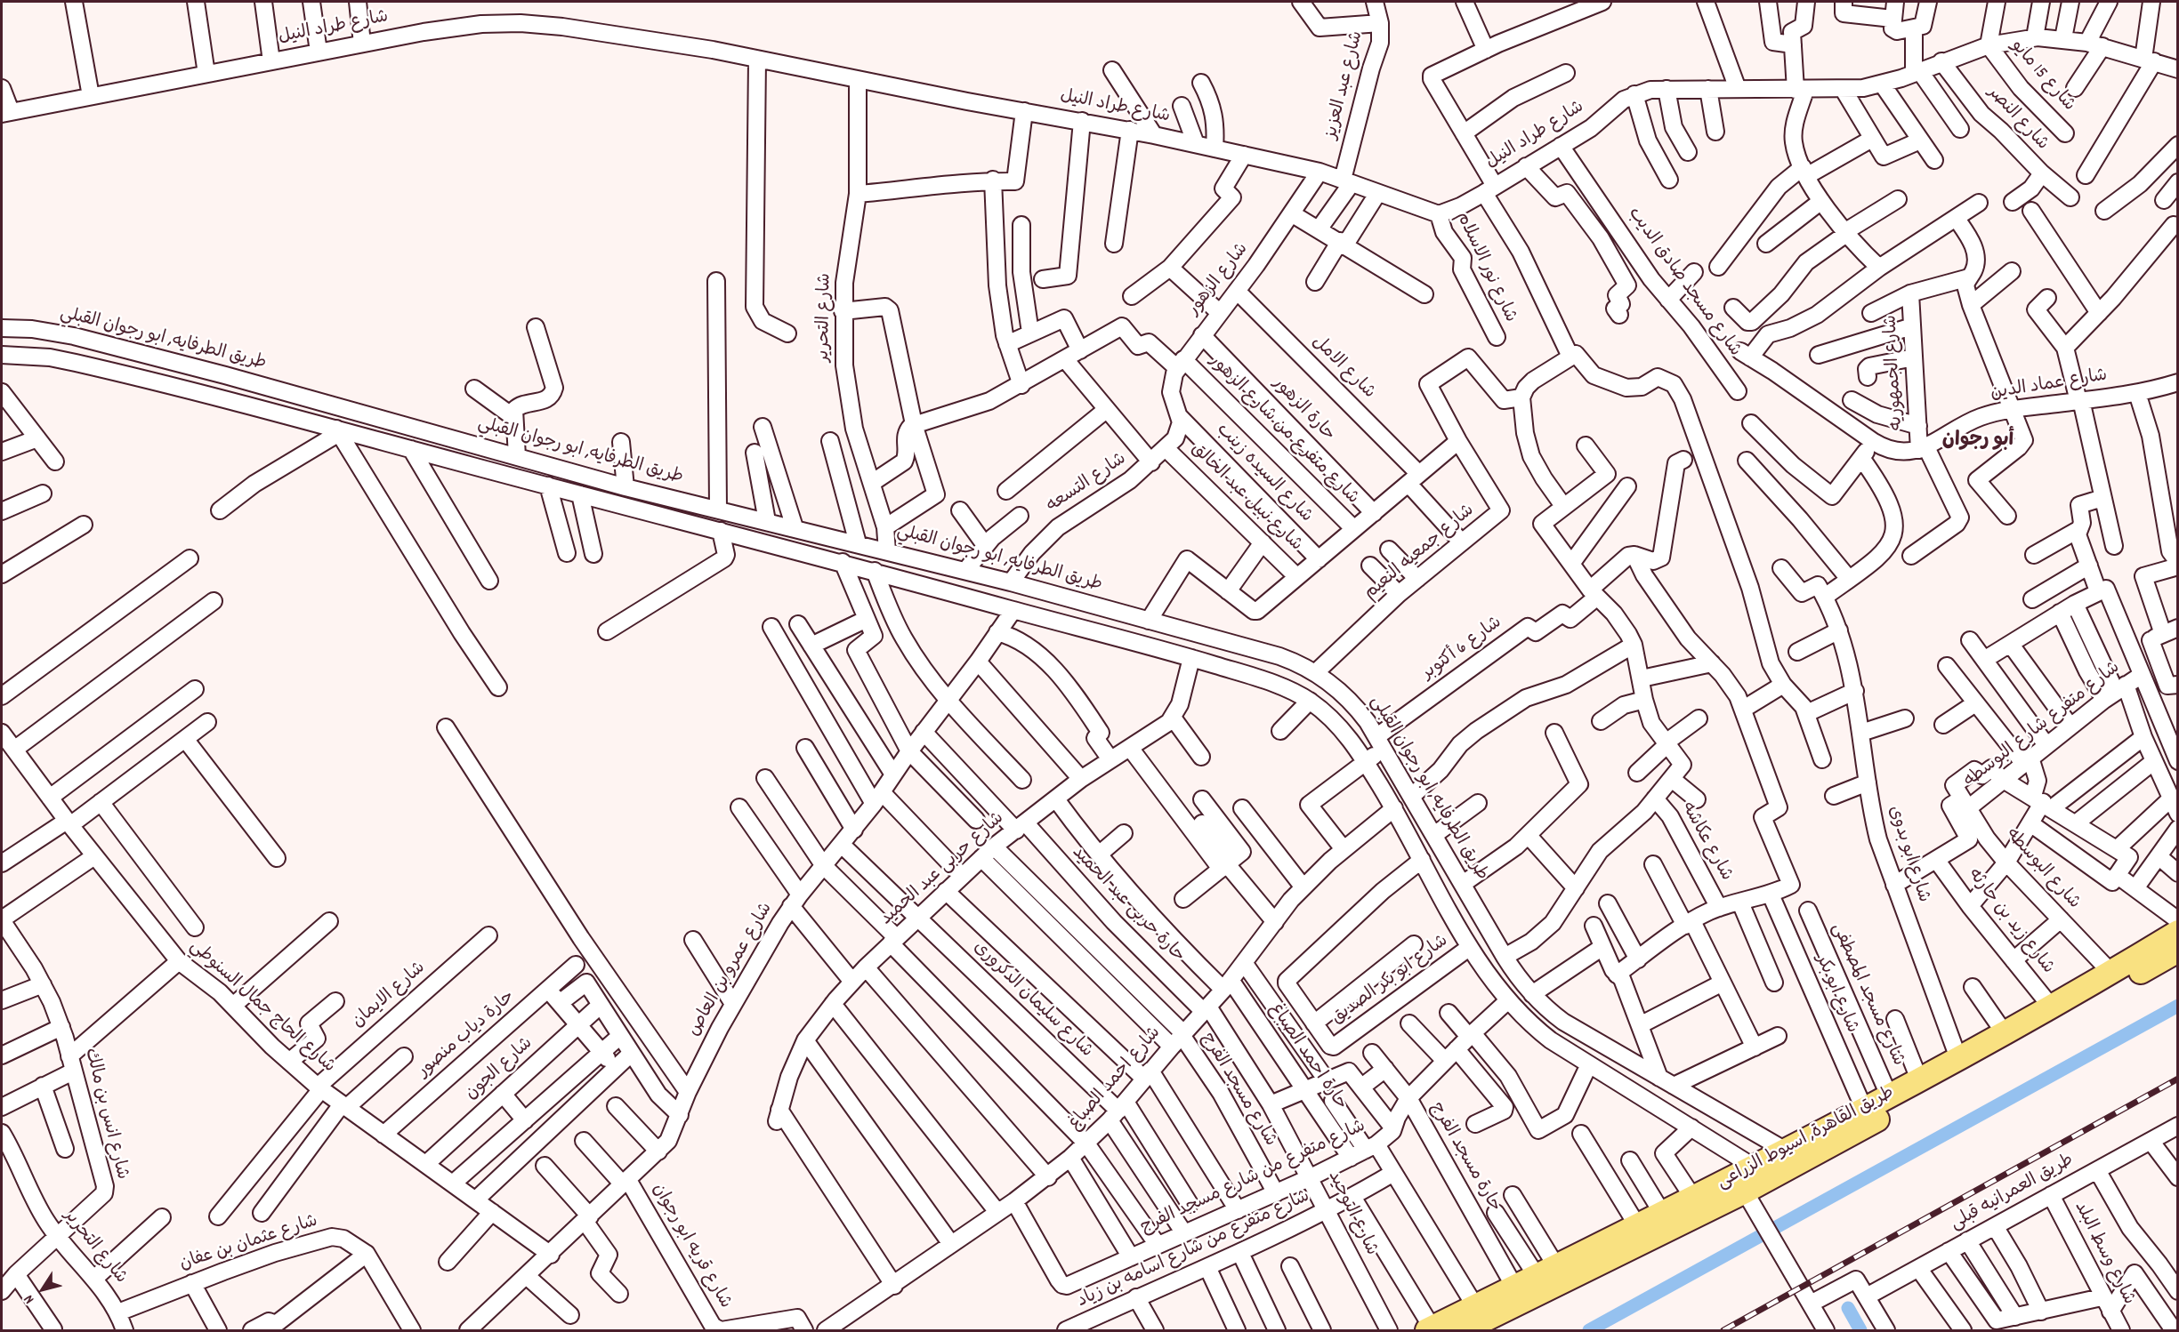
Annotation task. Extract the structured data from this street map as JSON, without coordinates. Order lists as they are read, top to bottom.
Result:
{
  "streets": {
    "highway": ["طريق القاهرة, اسيوط الزراعى"],
    "street": [
      "شارع طراد النيل",
      "شارع 15 مايو",
      "شارع عبد العزيز",
      "شارع النصر",
      "شارع نور الاسلام",
      "شارع الزهور",
      "شارع مسجد صادق الديب",
      "شارع التحرير",
      "طريق الطرفايه, ابو رجوان القبلي",
      "شارع الامل",
      "شارع الجمهوريه",
      "شارع عماد الدين",
      "حارة الزهور",
      "شارع متفرع من شارع الزهور",
      "شارع السيده زينب",
      "شارع التسعه",
      "شارع نبيل عبد الخالق",
      "شارع جمعيه النعيم",
      "شارع 6 أكتوبر",
      "شارع متفرع شارع البوسطه",
      "شارع عكاشه",
      "شارع ابو بدوى",
      "شارع حربى عبد الحميد",
      "شارع البوسطه",
      "حارة حربى عبد الحميد",
      "شارع زيد بن حارثه",
      "شارع عمرو بن العاص",
      "شارع ابو بكر الصديق",
      "شارع ابو بكر",
      "شارع مسجد المصطفى",
      "شارع الايمان",
      "شارع سليمان الدكرورى",
      "شارع الحاج جمال السنوطي",
      "حارة دياب منصور",
      "حارة احمد الصباغ",
      "شارع الجون",
      "شارع احمد الصباغ",
      "شارع مسجد الفرج",
      "شارع انس بن مالك",
      "حارة مسجد الفرج",
      "شارع متفرع من شارع مسجد الفرج",
      "طريق العمرانيه قبلى",
      "شارع التوحيد",
      "شارع عثمان بن عفان",
      "شارع قريه ابو رجوان",
      "شارع متفرع من شارع اسامه بن زياد",
      "شارع وسط البلد"
    ]
  },
  "crossings": [
    ["شارع طراد النيل", "شارع 15 مايو"],
    ["شارع طراد النيل", "شارع عبد العزيز"],
    ["شارع طراد النيل", "شارع النصر"],
    ["شارع طراد النيل", "شارع نور الاسلام"],
    ["شارع طراد النيل", "شارع الزهور"],
    ["شارع طراد النيل", "شارع مسجد صادق الديب"],
    ["شارع طراد النيل", "شارع التحرير"],
    ["شارع الزهور", "شارع الامل"],
    ["شارع الزهور", "حارة الزهور"],
    ["شارع الزهور", "شارع متفرع من شارع الزهور"],
    ["شارع الزهور", "شارع السيده زينب"],
    ["شارع الزهور", "شارع التسعه"],
    ["شارع التحرير", "طريق الطرفايه, ابو رجوان القبلي"],
    ["شارع التحرير", "شارع انس بن مالك"],
    ["شارع التحرير", "شارع عثمان بن عفان"],
    ["طريق الطرفايه, ابو رجوان القبلي", "شارع التسعه"],
    ["طريق الطرفايه, ابو رجوان القبلي", "شارع جمعيه النعيم"],
    ["طريق الطرفايه, ابو رجوان القبلي", "شارع 6 أكتوبر"],
    ["طريق الطرفايه, ابو رجوان القبلي", "طريق القاهرة, اسيوط الزراعى"],
    ["شارع الامل", "شارع جمعيه النعيم"],
    ["شارع الجمهوريه", "شارع عماد الدين"],
    ["شارع السيده زينب", "شارع التسعه"],
    ["شارع التسعه", "شارع نبيل عبد الخالق"],
    ["شارع متفرع شارع البوسطه", "شارع البوسطه"],
    ["شارع ابو بدوى", "طريق القاهرة, اسيوط الزراعى"],
    ["شارع حربى عبد الحميد", "حارة حربى عبد الحميد"],
    ["شارع حربى عبد الحميد", "شارع سليمان الدكرورى"],
    ["شارع حربى عبد الحميد", "حارة احمد الصباغ"],
    ["شارع حربى عبد الحميد", "شارع احمد الصباغ"],
    ["شارع البوسطه", "طريق القاهرة, اسيوط الزراعى"],
    ["حارة حربى عبد الحميد", "شارع عمرو بن العاص"],
    ["حارة حربى عبد الحميد", "شارع احمد الصباغ"],
    ["حارة حربى عبد الحميد", "شارع التوحيد"],
    ["شارع زيد بن حارثه", "طريق القاهرة, اسيوط الزراعى"],
    ["شارع عمرو بن العاص", "شارع سليمان الدكرورى"],
    ["شارع عمرو بن العاص", "شارع الحاج جمال السنوطي"],
    ["شارع عمرو بن العاص", "شارع قريه ابو رجوان"],
    ["شارع ابو بكر", "طريق القاهرة, اسيوط الزراعى"],
    ["شارع مسجد المصطفى", "طريق القاهرة, اسيوط الزراعى"],
    ["شارع الايمان", "شارع الحاج جمال السنوطي"],
    ["شارع سليمان الدكرورى", "شارع احمد الصباغ"],
    ["شارع الحاج جمال السنوطي", "حارة دياب منصور"],
    ["شارع الحاج جمال السنوطي", "شارع الجون"],
    ["حارة احمد الصباغ", "شارع احمد الصباغ"],
    ["حارة احمد الصباغ", "شارع متفرع من شارع مسجد الفرج"],
    ["شارع احمد الصباغ", "شارع مسجد الفرج"],
    ["شارع احمد الصباغ", "شارع متفرع من شارع مسجد الفرج"],
    ["شارع احمد الصباغ", "شارع التوحيد"],
    ["شارع مسجد الفرج", "شارع متفرع من شارع مسجد الفرج"],
    ["طريق القاهرة, اسيوط الزراعى", "حارة مسجد الفرج"],
    ["حارة مسجد الفرج", "شارع متفرع من شارع مسجد الفرج"],
    ["شارع متفرع من شارع مسجد الفرج", "شارع التوحيد"],
    ["طريق العمرانيه قبلى", "شارع وسط البلد"],
    ["شارع التوحيد", "شارع متفرع من شارع اسامه بن زياد"]
  ],
  "districts": ["أبو رجوان"],
  "north": "bottom left"
}
